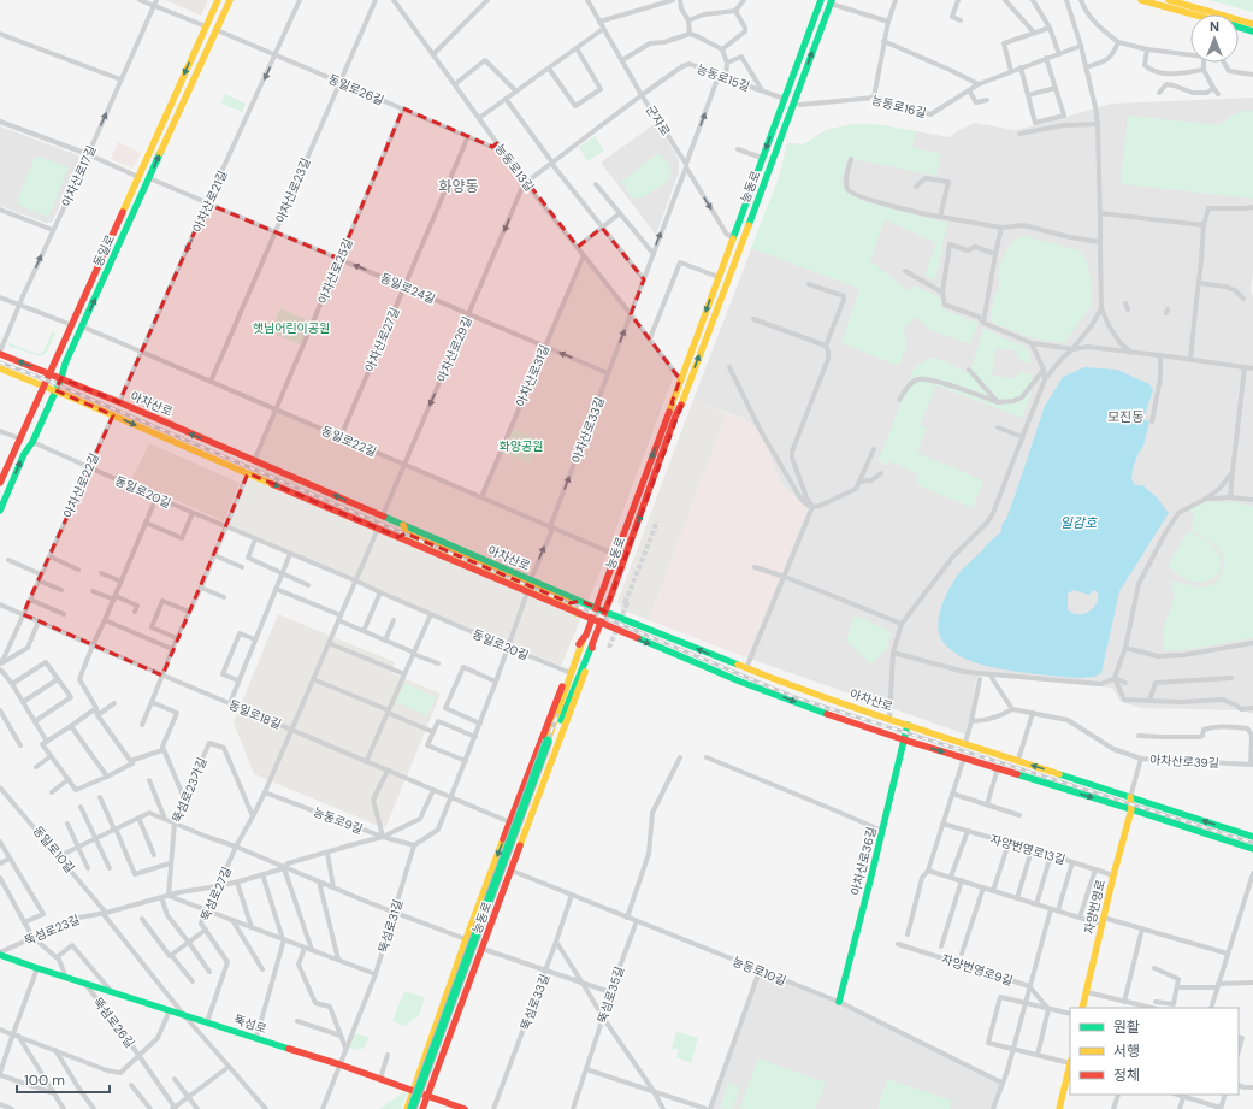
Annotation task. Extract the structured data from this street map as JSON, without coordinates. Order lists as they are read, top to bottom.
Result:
{
  "streets": {
    "main road": [
      "능동로",
      "동일로",
      "아차산로",
      "아차산로36길",
      "자양번영로",
      "뚝섬로"
    ],
    "street": [
      "능동로15길",
      "동일로26길",
      "능동로16길",
      "군자로",
      "능동로13길",
      "아차산로17길",
      "아차산로23길",
      "아차산로21길",
      "아차산로25길",
      "동일로24길",
      "아차산로27길",
      "아차산로29길",
      "아차산로31길",
      "아차산로33길",
      "동일로22길",
      "아차산로22길",
      "동일로20길",
      "동일로18길",
      "아차산로39길",
      "뚝섬로23가길",
      "능동로9길",
      "동일로10길",
      "자양번영로13길",
      "뚝섬로27길",
      "뚝섬로31길",
      "뚝섬로23길",
      "자양번영로9길",
      "능동로10길",
      "뚝섬로35길",
      "뚝섬로33길",
      "뚝섬로26길"
    ]
  },
  "crossings": [
    ["능동로15길", "군자로"],
    ["능동로15길", "능동로"],
    ["능동로15길", "아차산로33길"],
    ["동일로26길", "능동로13길"],
    ["동일로26길", "아차산로23길"],
    ["동일로26길", "아차산로21길"],
    ["동일로26길", "동일로"],
    ["동일로26길", "아차산로25길"],
    ["동일로26길", "아차산로27길"],
    ["능동로16길", "능동로"],
    ["군자로", "능동로"],
    ["군자로", "아차산로33길"],
    ["능동로13길", "능동로"],
    ["능동로13길", "아차산로29길"],
    ["능동로13길", "아차산로31길"],
    ["능동로13길", "아차산로33길"],
    ["아차산로17길", "아차산로"],
    ["능동로", "아차산로"],
    ["능동로", "동일로22길"],
    ["능동로", "동일로20길"],
    ["능동로", "동일로18길"],
    ["능동로", "능동로10길"],
    ["능동로", "뚝섬로"],
    ["아차산로23길", "동일로24길"],
    ["아차산로23길", "동일로22길"],
    ["아차산로21길", "동일로24길"],
    ["아차산로21길", "아차산로"],
    ["아차산로21길", "동일로22길"],
    ["동일로", "동일로24길"],
    ["동일로", "아차산로"],
    ["동일로", "동일로22길"],
    ["동일로", "동일로20길"],
    ["아차산로25길", "동일로24길"],
    ["아차산로25길", "아차산로"],
    ["아차산로25길", "동일로22길"],
    ["동일로24길", "아차산로27길"],
    ["동일로24길", "아차산로29길"],
    ["동일로24길", "아차산로31길"],
    ["동일로24길", "아차산로33길"],
    ["아차산로27길", "동일로22길"],
    ["아차산로29길", "아차산로"],
    ["아차산로29길", "동일로22길"],
    ["아차산로31길", "동일로22길"],
    ["아차산로", "아차산로33길"],
    ["아차산로", "아차산로22길"],
    ["아차산로", "아차산로36길"],
    ["아차산로", "뚝섬로27길"],
    ["아차산로", "자양번영로"],
    ["아차산로33길", "동일로22길"],
    ["아차산로22길", "동일로20길"],
    ["아차산로22길", "동일로18길"],
    ["동일로20길", "뚝섬로27길"],
    ["동일로18길", "뚝섬로27길"],
    ["동일로18길", "뚝섬로23길"],
    ["뚝섬로23가길", "뚝섬로27길"],
    ["뚝섬로23가길", "뚝섬로23길"],
    ["능동로9길", "뚝섬로27길"],
    ["능동로9길", "뚝섬로31길"],
    ["능동로9길", "뚝섬로23길"],
    ["동일로10길", "뚝섬로23길"],
    ["동일로10길", "뚝섬로"],
    ["자양번영로13길", "자양번영로"],
    ["아차산로36길", "능동로10길"],
    ["뚝섬로27길", "뚝섬로23길"],
    ["뚝섬로27길", "뚝섬로"],
    ["뚝섬로31길", "뚝섬로"],
    ["뚝섬로23길", "뚝섬로"],
    ["능동로10길", "뚝섬로35길"],
    ["능동로10길", "뚝섬로33길"],
    ["뚝섬로26길", "뚝섬로"]
  ],
  "one_way": [
    "아차산로17길",
    "아차산로21길",
    "아차산로29길",
    "아차산로33길"
  ],
  "districts": ["화양동", "모진동"],
  "water": ["일감호"],
  "parks": ["햇님어린이공원", "화양공원"],
  "legend": ["원활", "서행", "정체"],
  "scale_bar": "100 m",
  "north": "top"
}
